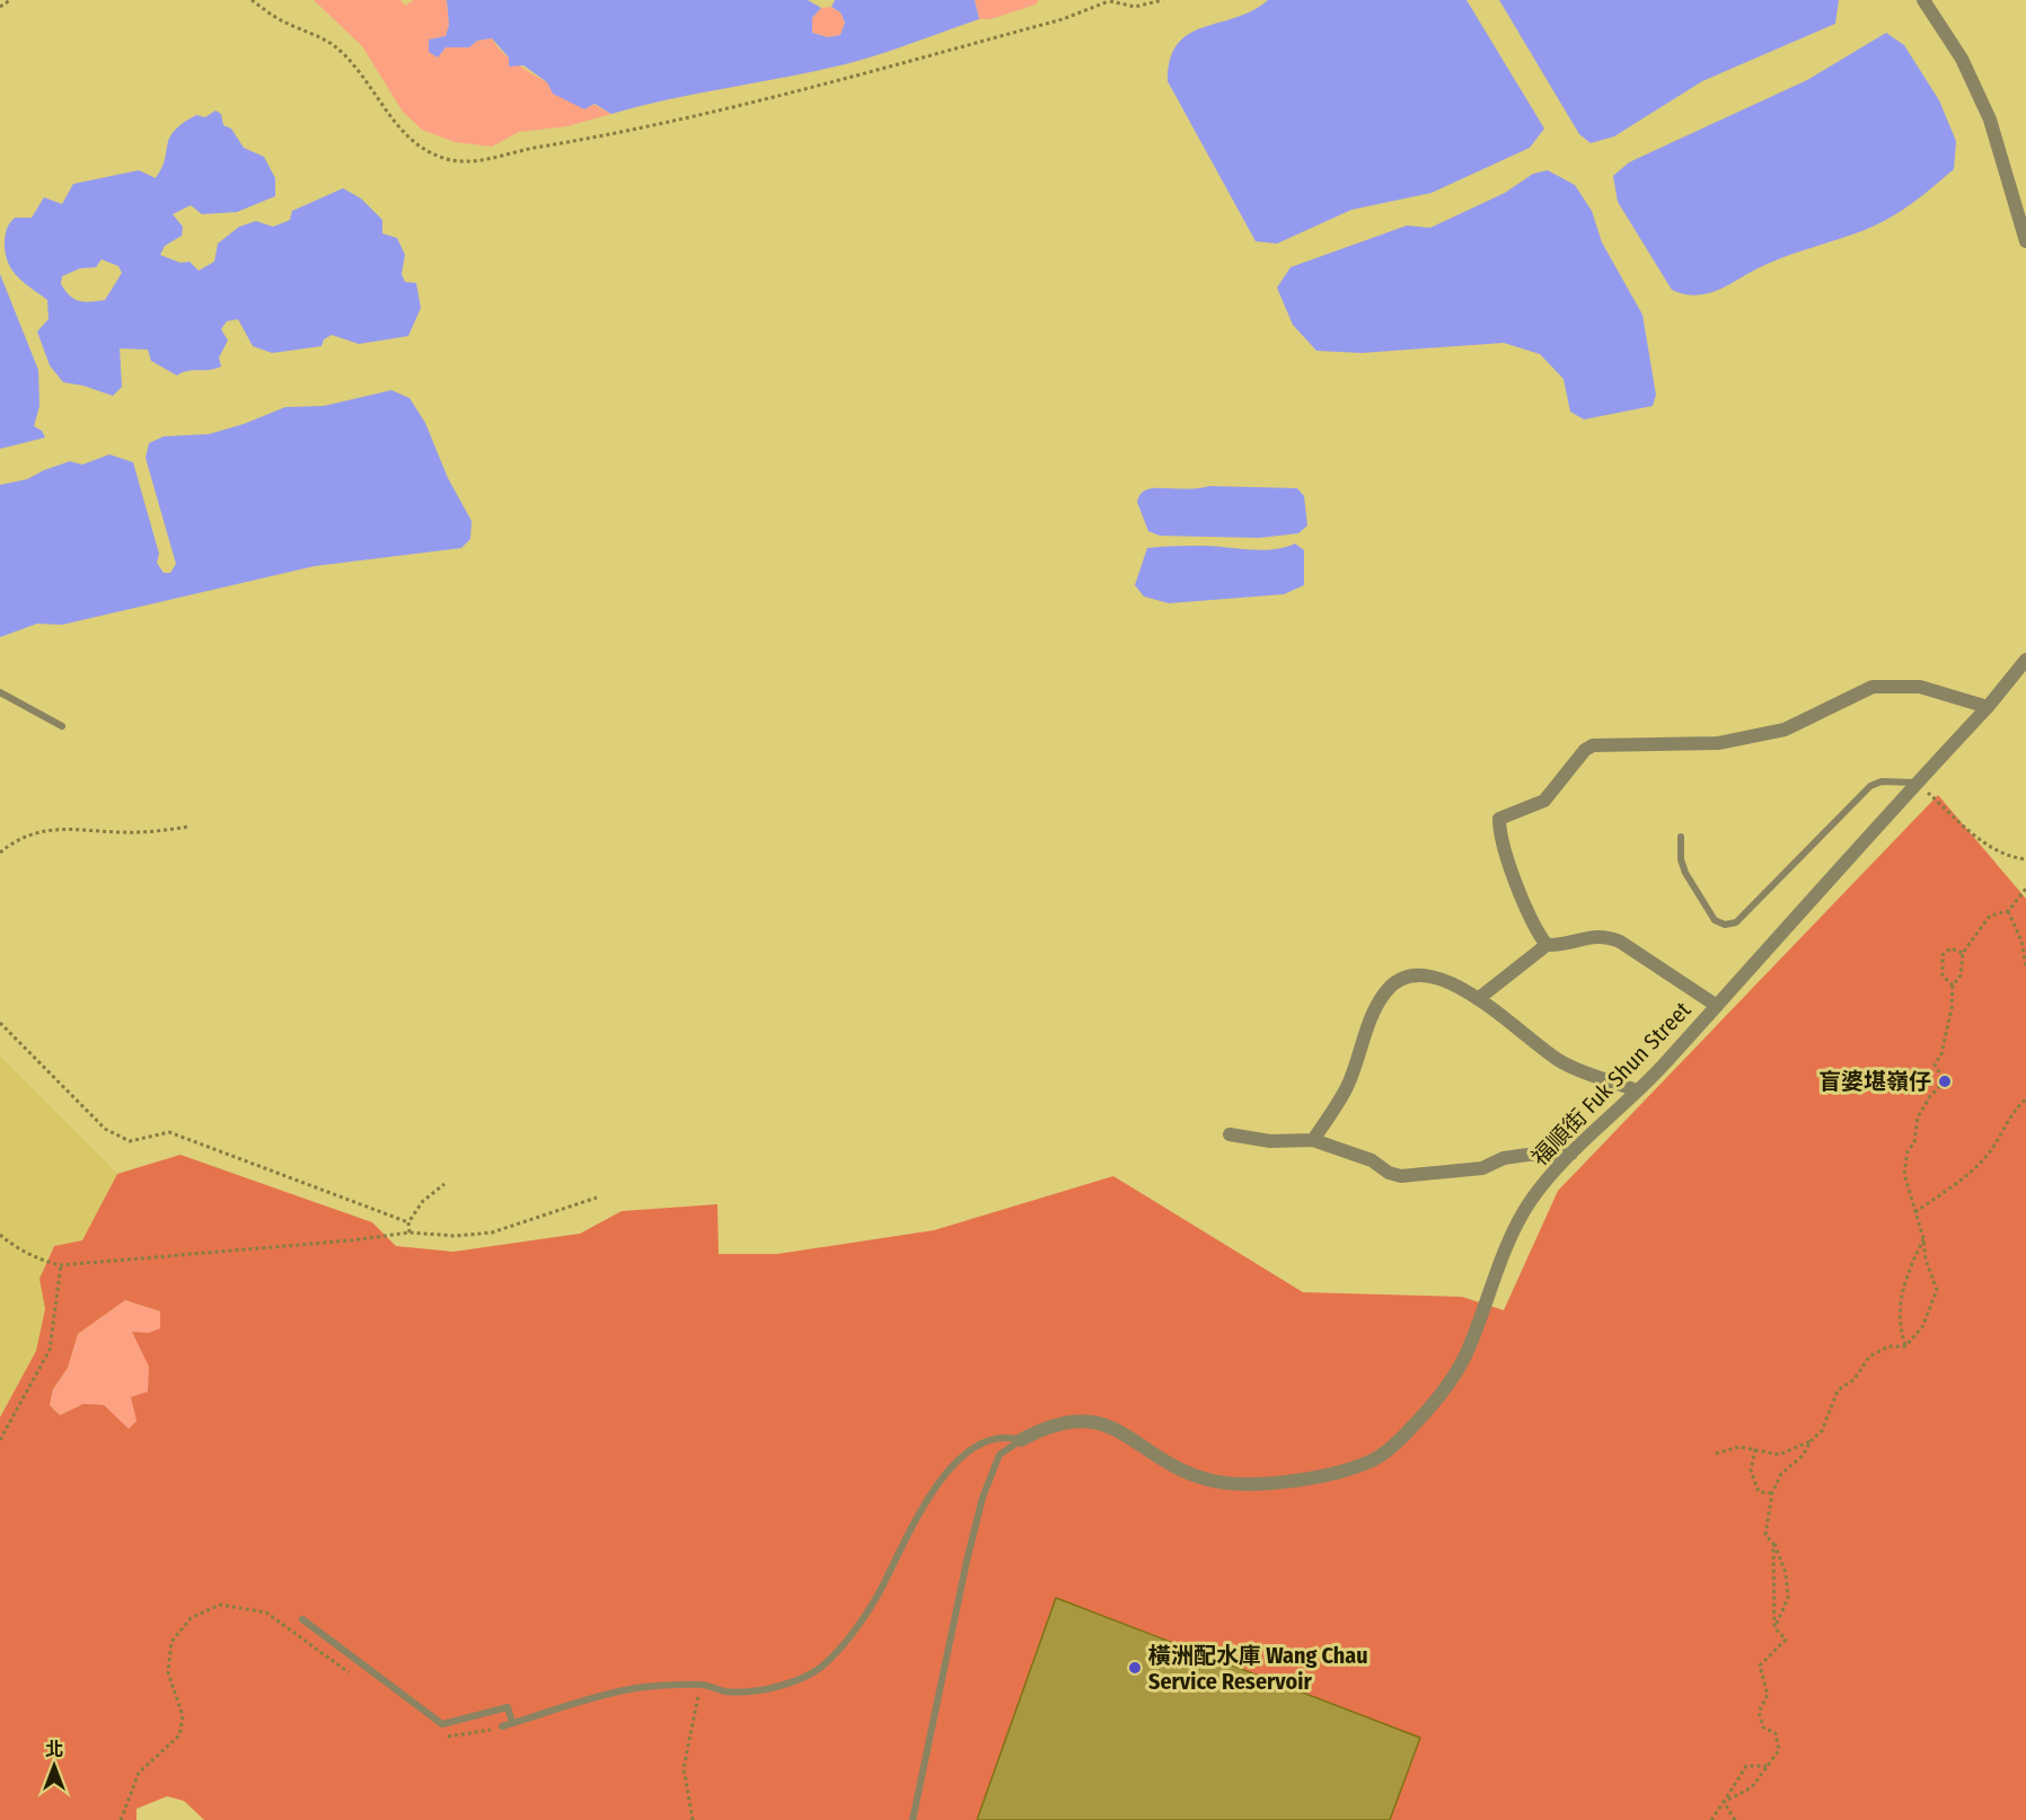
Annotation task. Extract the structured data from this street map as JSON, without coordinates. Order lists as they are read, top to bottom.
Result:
{
  "streets": {
    "street": ["福順街 Fuk Shun Street"]
  },
  "places": ["盲婆堪嶺仔", "橫洲配水庫 Wang Chau Service Reservoir"],
  "north": "top"
}
